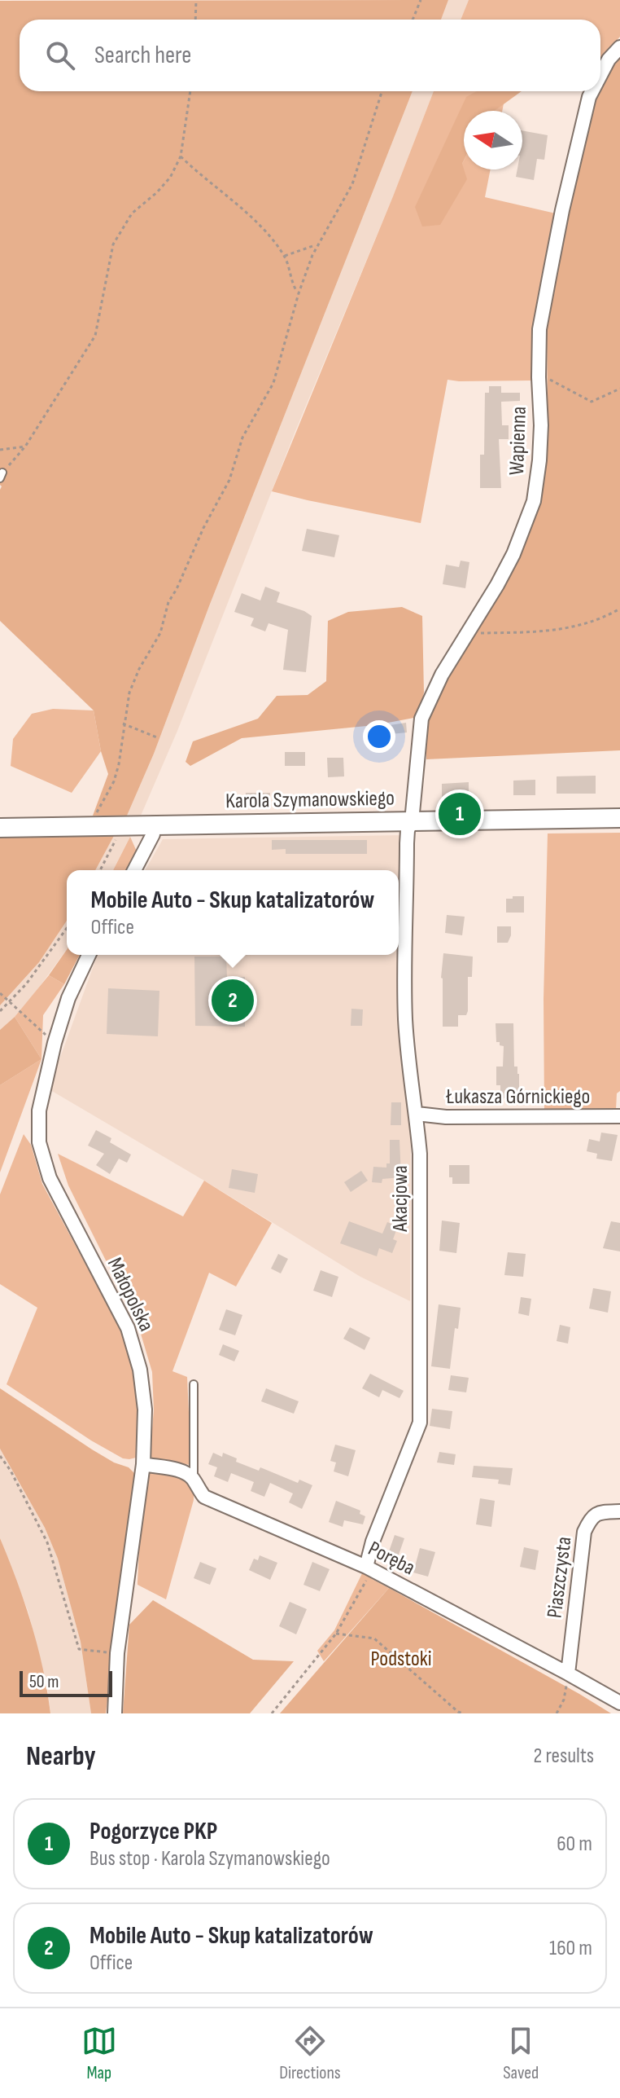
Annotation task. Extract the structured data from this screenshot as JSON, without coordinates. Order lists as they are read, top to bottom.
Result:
{
  "streets": {
    "street": [
      "Wapienna",
      "Karola Szymanowskiego",
      "Łukasza Górnickiego",
      "Akacjowa",
      "Małopolska",
      "Poręba",
      "Piaszczysta"
    ]
  },
  "crossings": [
    ["Wapienna", "Karola Szymanowskiego"],
    ["Wapienna", "Akacjowa"],
    ["Karola Szymanowskiego", "Akacjowa"],
    ["Łukasza Górnickiego", "Akacjowa"],
    ["Akacjowa", "Poręba"],
    ["Małopolska", "Poręba"],
    ["Poręba", "Piaszczysta"]
  ],
  "parks": ["Podstoki"],
  "scale_bar": "50 m",
  "north": "left",
  "page": {
    "search": "Search here",
    "pins": ["1", "2"],
    "popup": ["Mobile Auto - Skup katalizatorów", "Office"],
    "scale": "50 m",
    "heading": ["Nearby", "2 results"],
    "list": [
      {
        "mark": "1",
        "name": "Pogorzyce PKP",
        "note": "Bus stop · Karola Szymanowskiego",
        "value": "60 m"
      },
      {
        "mark": "2",
        "name": "Mobile Auto - Skup katalizatorów",
        "note": "Office",
        "value": "160 m"
      }
    ],
    "nav": ["Map", "Directions", "Saved"]
  }
}
